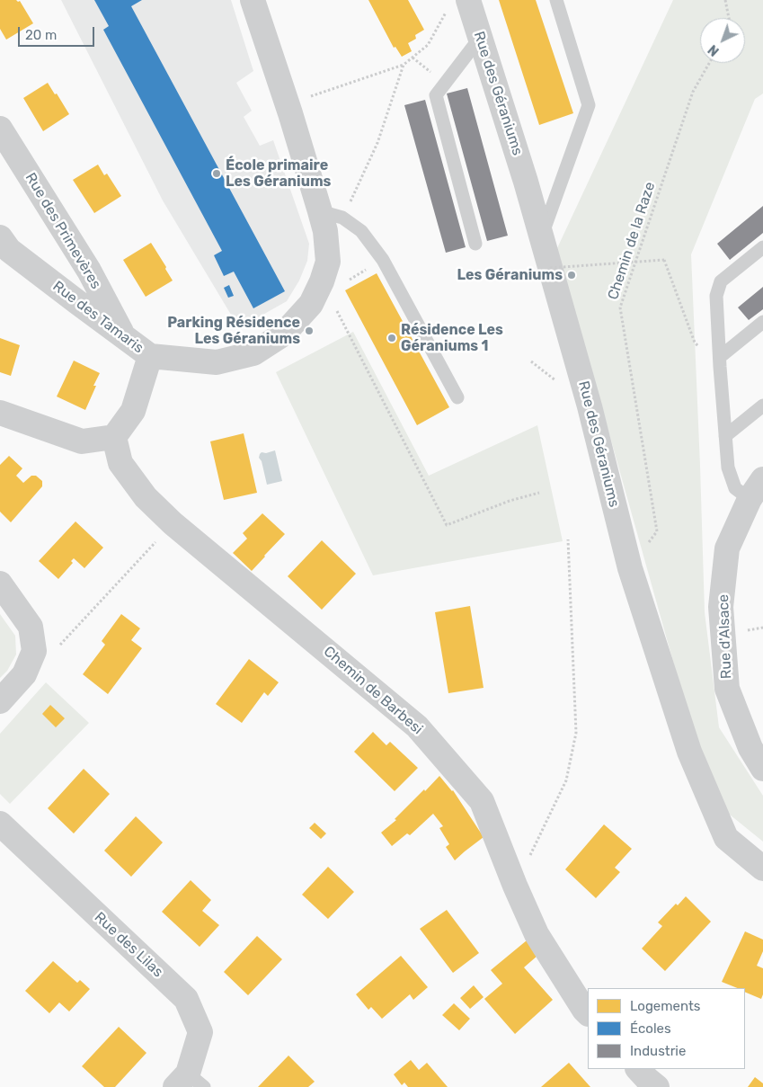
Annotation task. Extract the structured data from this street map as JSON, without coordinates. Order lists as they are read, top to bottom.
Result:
{
  "streets": {
    "street": [
      "Rue des Géraniums",
      "Rue des Primevères",
      "Rue des Tamaris",
      "Rue d'Alsace",
      "Chemin de Barbesi",
      "Rue des Lilas"
    ],
    "path": ["Chemin de la Raze"]
  },
  "crossings": [
    ["Rue des Géraniums", "Chemin de la Raze"],
    ["Rue des Primevères", "Rue des Tamaris"],
    ["Rue des Tamaris", "Chemin de Barbesi"]
  ],
  "places": [
    "École primaire Les Géraniums",
    "Les Géraniums",
    "Parking Résidence Les Géraniums",
    "Résidence Les Géraniums 1"
  ],
  "legend": ["Logements", "Écoles", "Industrie"],
  "scale_bar": "20 m",
  "north": "bottom left"
}
